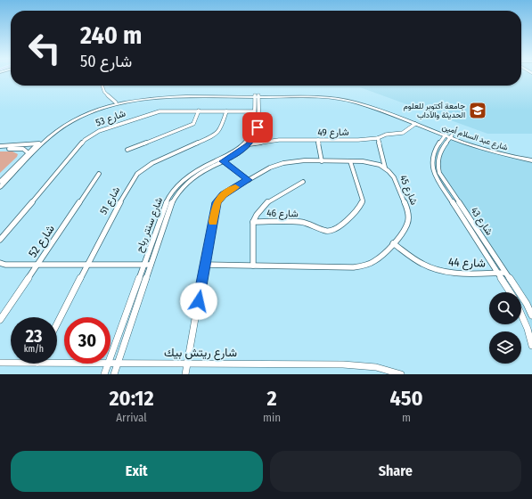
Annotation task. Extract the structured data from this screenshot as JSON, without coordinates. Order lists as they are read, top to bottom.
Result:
{
  "streets": {
    "street": [
      "شارع 53",
      "شارع 49",
      "شارع عبد السلام أمين",
      "شارع 45",
      "شارع 51",
      "شارع 46",
      "شارع 43",
      "شارع سنتر رباح",
      "شارع 52",
      "شارع 44",
      "شارع ريتش بيك"
    ]
  },
  "crossings": [
    ["شارع 53", "شارع 51"],
    ["شارع 53", "شارع سنتر رباح"],
    ["شارع 49", "شارع عبد السلام أمين"],
    ["شارع 49", "شارع سنتر رباح"],
    ["شارع عبد السلام أمين", "شارع 43"],
    ["شارع عبد السلام أمين", "شارع سنتر رباح"],
    ["شارع 45", "شارع 44"],
    ["شارع 43", "شارع 44"],
    ["شارع سنتر رباح", "شارع ريتش بيك"]
  ],
  "places": {
    "school or university": ["جامعة أكتوبر للعلوم الحديثة والآداب"]
  },
  "page": {
    "turn": ["240 m", "شارع 50"],
    "speed": "23 km/h",
    "limit": "30",
    "eta": [
      "20:12",
      "Arrival",
      "2",
      "min",
      "450",
      "m"
    ],
    "buttons": ["Exit", "Share"]
  }
}
